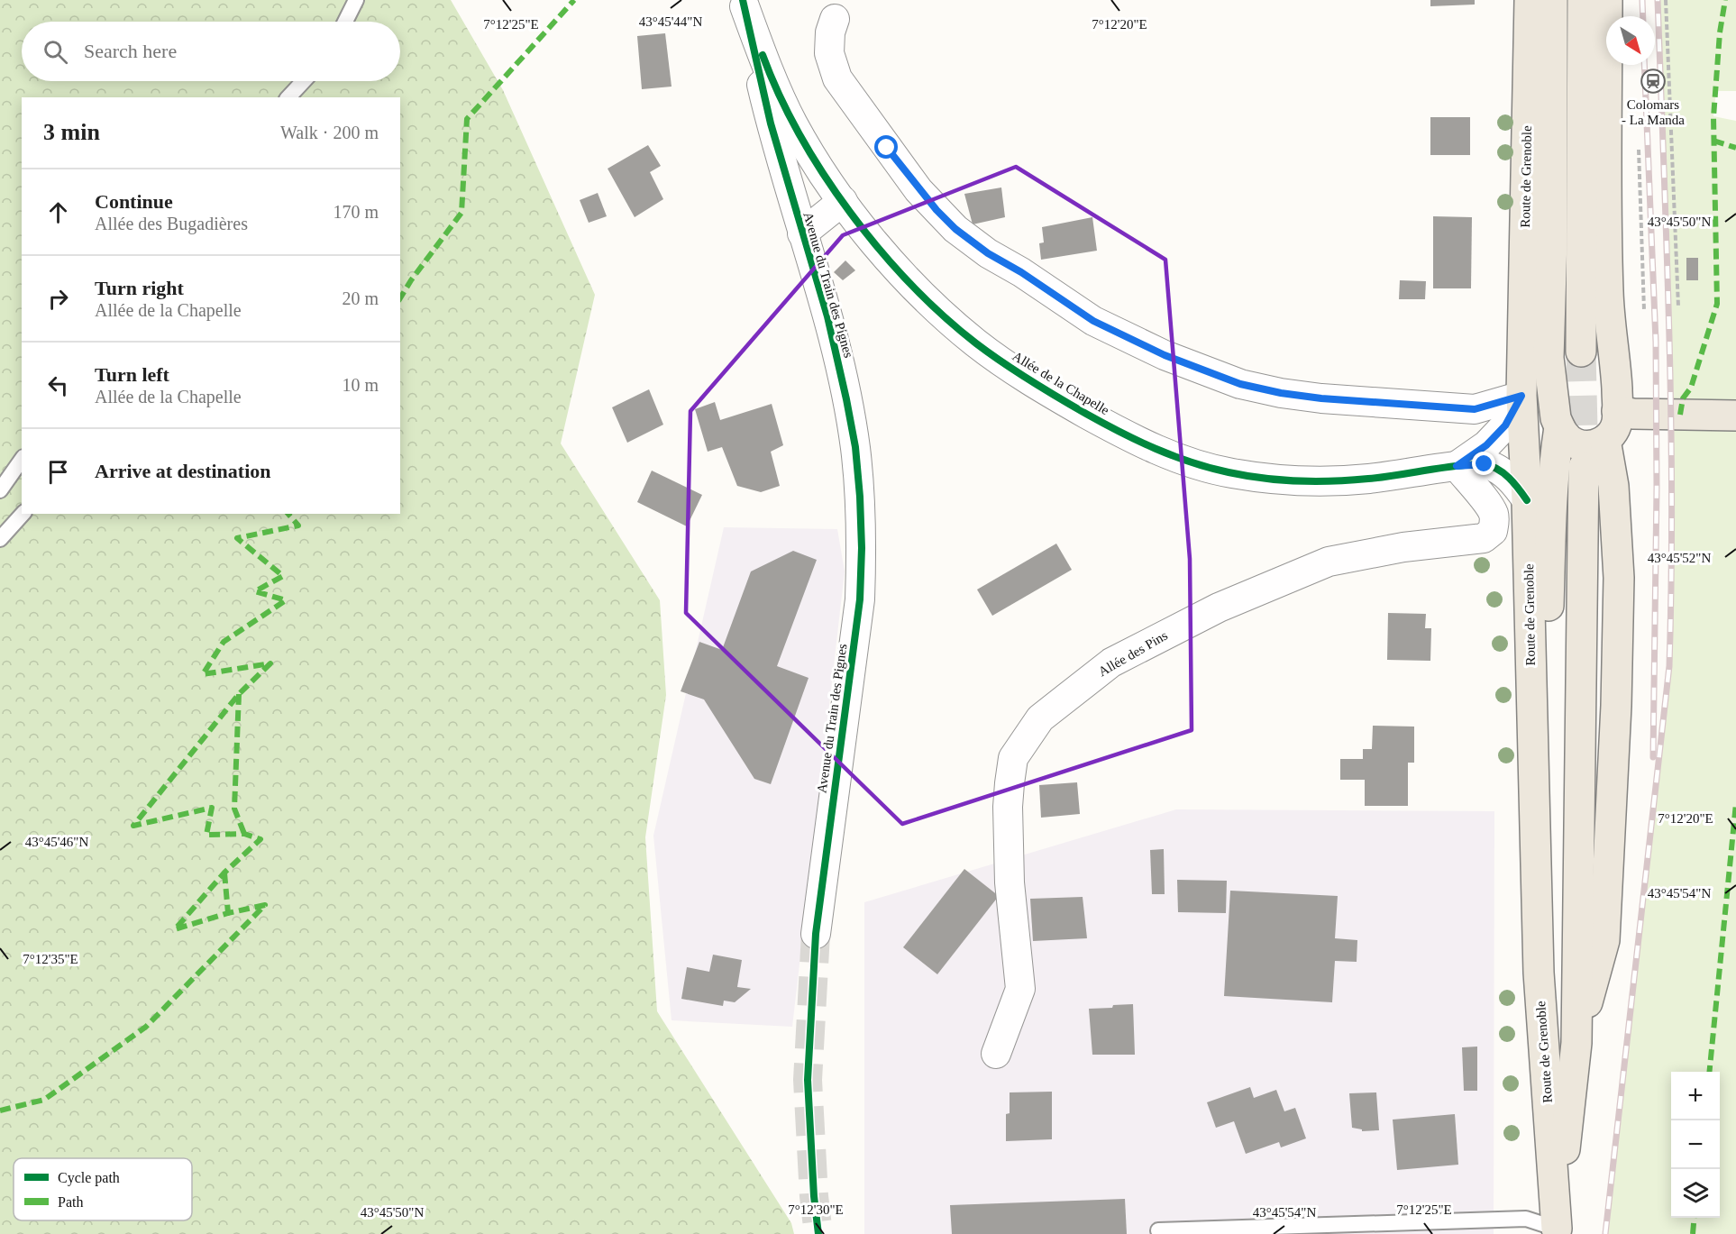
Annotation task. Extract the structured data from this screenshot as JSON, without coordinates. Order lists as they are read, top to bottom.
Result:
{
  "streets": {
    "main road": ["Route de Grenoble"],
    "street": ["Avenue du Train des Pignes", "Allée de la Chapelle", "Allée des Pins"]
  },
  "crossings": [
    ["Route de Grenoble", "Allée de la Chapelle"],
    ["Avenue du Train des Pignes", "Allée de la Chapelle"],
    ["Allée de la Chapelle", "Allée des Pins"]
  ],
  "places": {
    "station": ["Colomars - La Manda"]
  },
  "legend": ["Cycle path", "Path"],
  "north": "bottom right",
  "page": {
    "search": "Search here",
    "heading": ["3 min", "Walk · 200 m"],
    "list": [
      ["Continue", "Allée des Bugadières", "170 m"],
      ["Turn right", "Allée de la Chapelle", "20 m"],
      ["Turn left", "Allée de la Chapelle", "10 m"],
      "Arrive at destination"
    ],
    "map_buttons": ["+", "−"]
  },
  "coordinates": [
    "43°45'44\"N",
    "7°12'20\"E",
    "7°12'25\"E",
    "43°45'50\"N",
    "43°45'52\"N",
    "43°45'46\"N",
    "43°45'54\"N",
    "7°12'35\"E",
    "7°12'30\"E"
  ]
}
